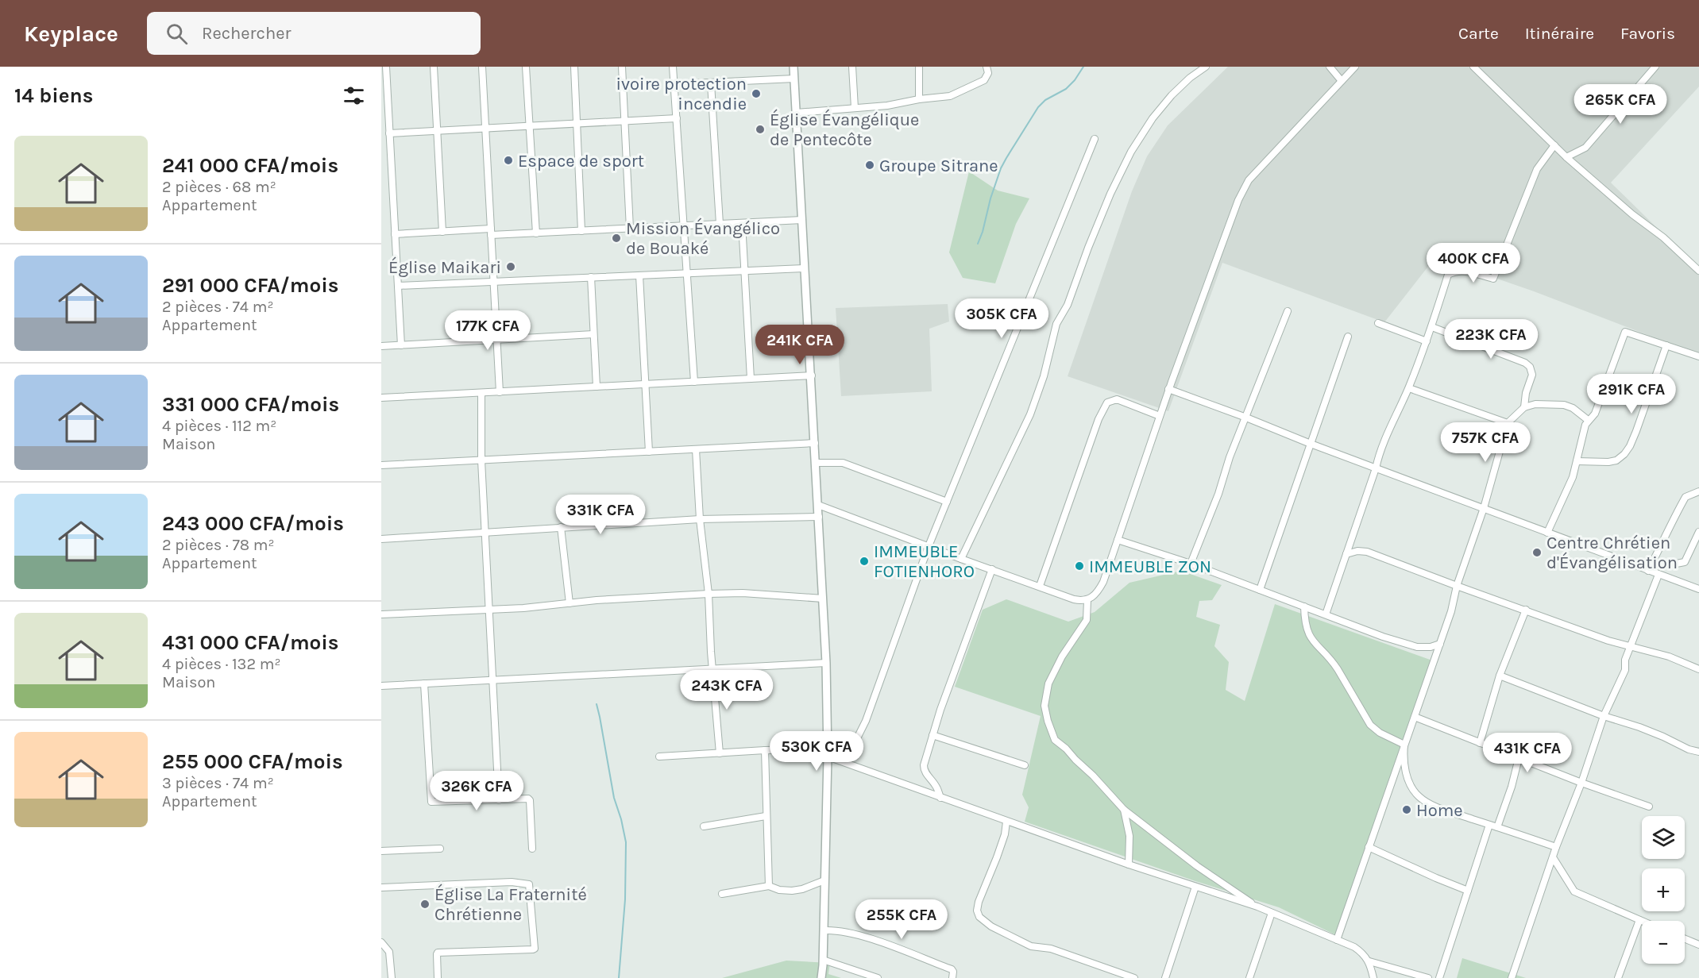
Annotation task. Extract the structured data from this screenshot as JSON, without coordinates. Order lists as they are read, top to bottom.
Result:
{
  "places": [
    "ivoire protection incendie",
    "Église Évangélique de Pentecôte",
    "Espace de sport",
    "Groupe Sitrane",
    "Mission Évangélico de Bouaké",
    "Église Maikari",
    "Centre Chrétien d'Évangélisation",
    "IMMEUBLE FOTIENHORO",
    "IMMEUBLE ZON",
    "Home",
    "Église La Fraternité Chrétienne"
  ],
  "page": {
    "header": "Keyplace",
    "search": "Rechercher",
    "nav": ["Carte", "Itinéraire", "Favoris"],
    "heading": "14 biens",
    "price": [
      "265K CFA",
      "400K CFA",
      "305K CFA",
      "177K CFA",
      "223K CFA",
      "241K CFA",
      "291K CFA",
      "757K CFA",
      "331K CFA",
      "243K CFA",
      "530K CFA",
      "431K CFA",
      "326K CFA",
      "255K CFA"
    ],
    "list": [
      {
        "name": "241 000 CFA/mois",
        "note": "2 pièces · 68 m² · Appartement"
      },
      {
        "name": "291 000 CFA/mois",
        "note": "2 pièces · 74 m² · Appartement"
      },
      {
        "name": "331 000 CFA/mois",
        "note": "4 pièces · 112 m² · Maison"
      },
      {
        "name": "243 000 CFA/mois",
        "note": "2 pièces · 78 m² · Appartement"
      },
      {
        "name": "431 000 CFA/mois",
        "note": "4 pièces · 132 m² · Maison"
      },
      {
        "name": "255 000 CFA/mois",
        "note": "3 pièces · 74 m² · Appartement"
      }
    ],
    "map_buttons": ["+", "−"]
  }
}
